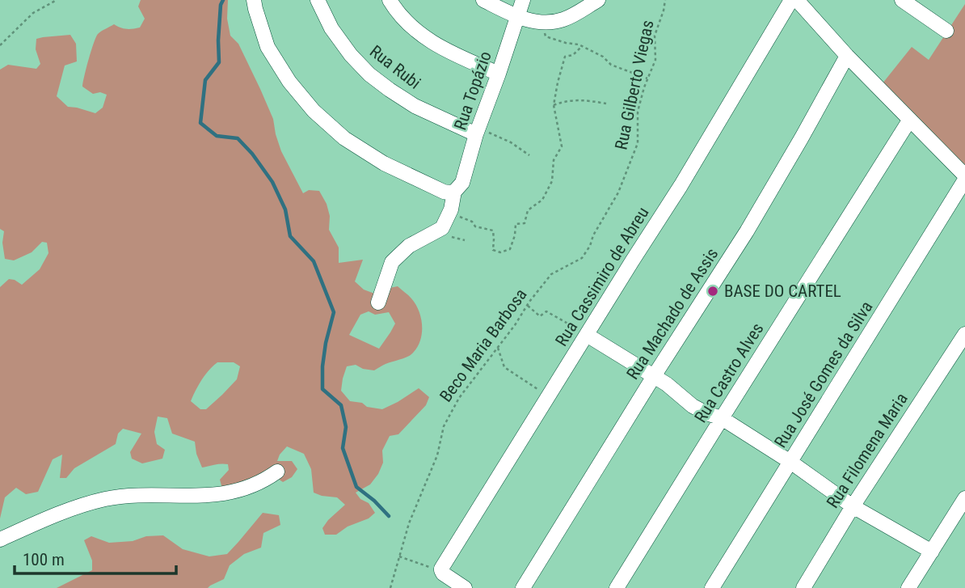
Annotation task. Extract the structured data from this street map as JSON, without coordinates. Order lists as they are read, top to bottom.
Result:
{
  "streets": {
    "street": [
      "Rua Rubi",
      "Rua Topázio",
      "Rua Cassimiro de Abreu",
      "Rua Machado de Assis",
      "Rua Castro Alves",
      "Rua José Gomes da Silva",
      "Rua Filomena Maria"
    ],
    "path": ["Rua Gilberto Viegas", "Beco Maria Barbosa"]
  },
  "crossings": [
    ["Rua Rubi", "Rua Topázio"],
    ["Rua Gilberto Viegas", "Beco Maria Barbosa"]
  ],
  "places": ["BASE DO CARTEL"],
  "scale_bar": "100 m"
}
